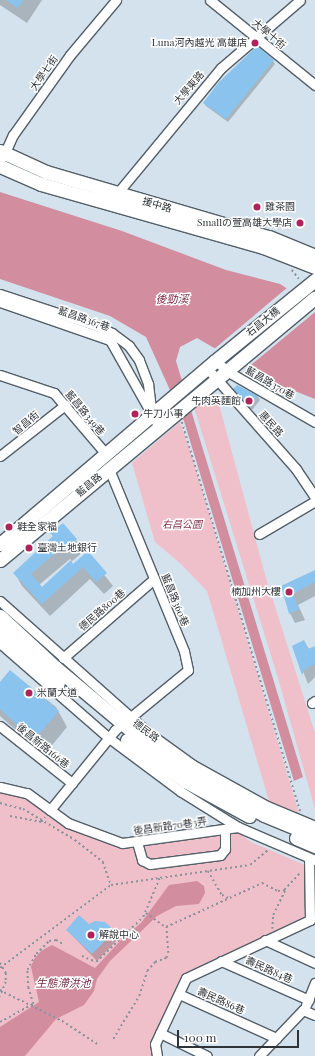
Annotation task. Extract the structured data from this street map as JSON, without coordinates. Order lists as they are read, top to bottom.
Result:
{
  "streets": {
    "street": [
      "大學十街",
      "大學七街",
      "大學東路",
      "援中路",
      "藍昌路367巷",
      "右昌大橋",
      "藍昌路370巷",
      "藍昌路349巷",
      "智昌街",
      "惠民路",
      "藍昌路",
      "藍昌路360巷",
      "德民路800巷",
      "德民路",
      "後昌新路166巷",
      "後昌新路70巷3弄",
      "壽民路84巷",
      "壽民路86巷"
    ]
  },
  "crossings": [
    ["大學十街", "大學東路"],
    ["大學七街", "援中路"],
    ["大學東路", "援中路"],
    ["藍昌路367巷", "藍昌路"],
    ["右昌大橋", "藍昌路370巷"],
    ["右昌大橋", "惠民路"],
    ["右昌大橋", "藍昌路"],
    ["藍昌路370巷", "惠民路"],
    ["藍昌路370巷", "藍昌路"],
    ["藍昌路349巷", "智昌街"],
    ["藍昌路349巷", "藍昌路"],
    ["惠民路", "藍昌路"],
    ["藍昌路", "藍昌路360巷"],
    ["藍昌路360巷", "德民路800巷"],
    ["藍昌路360巷", "德民路"],
    ["德民路800巷", "德民路"],
    ["德民路", "後昌新路70巷3弄"]
  ],
  "water": ["後勁溪", "生態滯洪池"],
  "parks": ["右昌公園"],
  "places": [
    "Luna河內越光 高雄店",
    "雞茶園",
    "Smallの萱高雄大學店",
    "牛肉英麵館",
    "牛刀小事",
    "鞋全家福",
    "臺灣土地銀行",
    "楠加州大樓",
    "米蘭大道",
    "解說中心"
  ],
  "scale_bar": "100 m"
}
